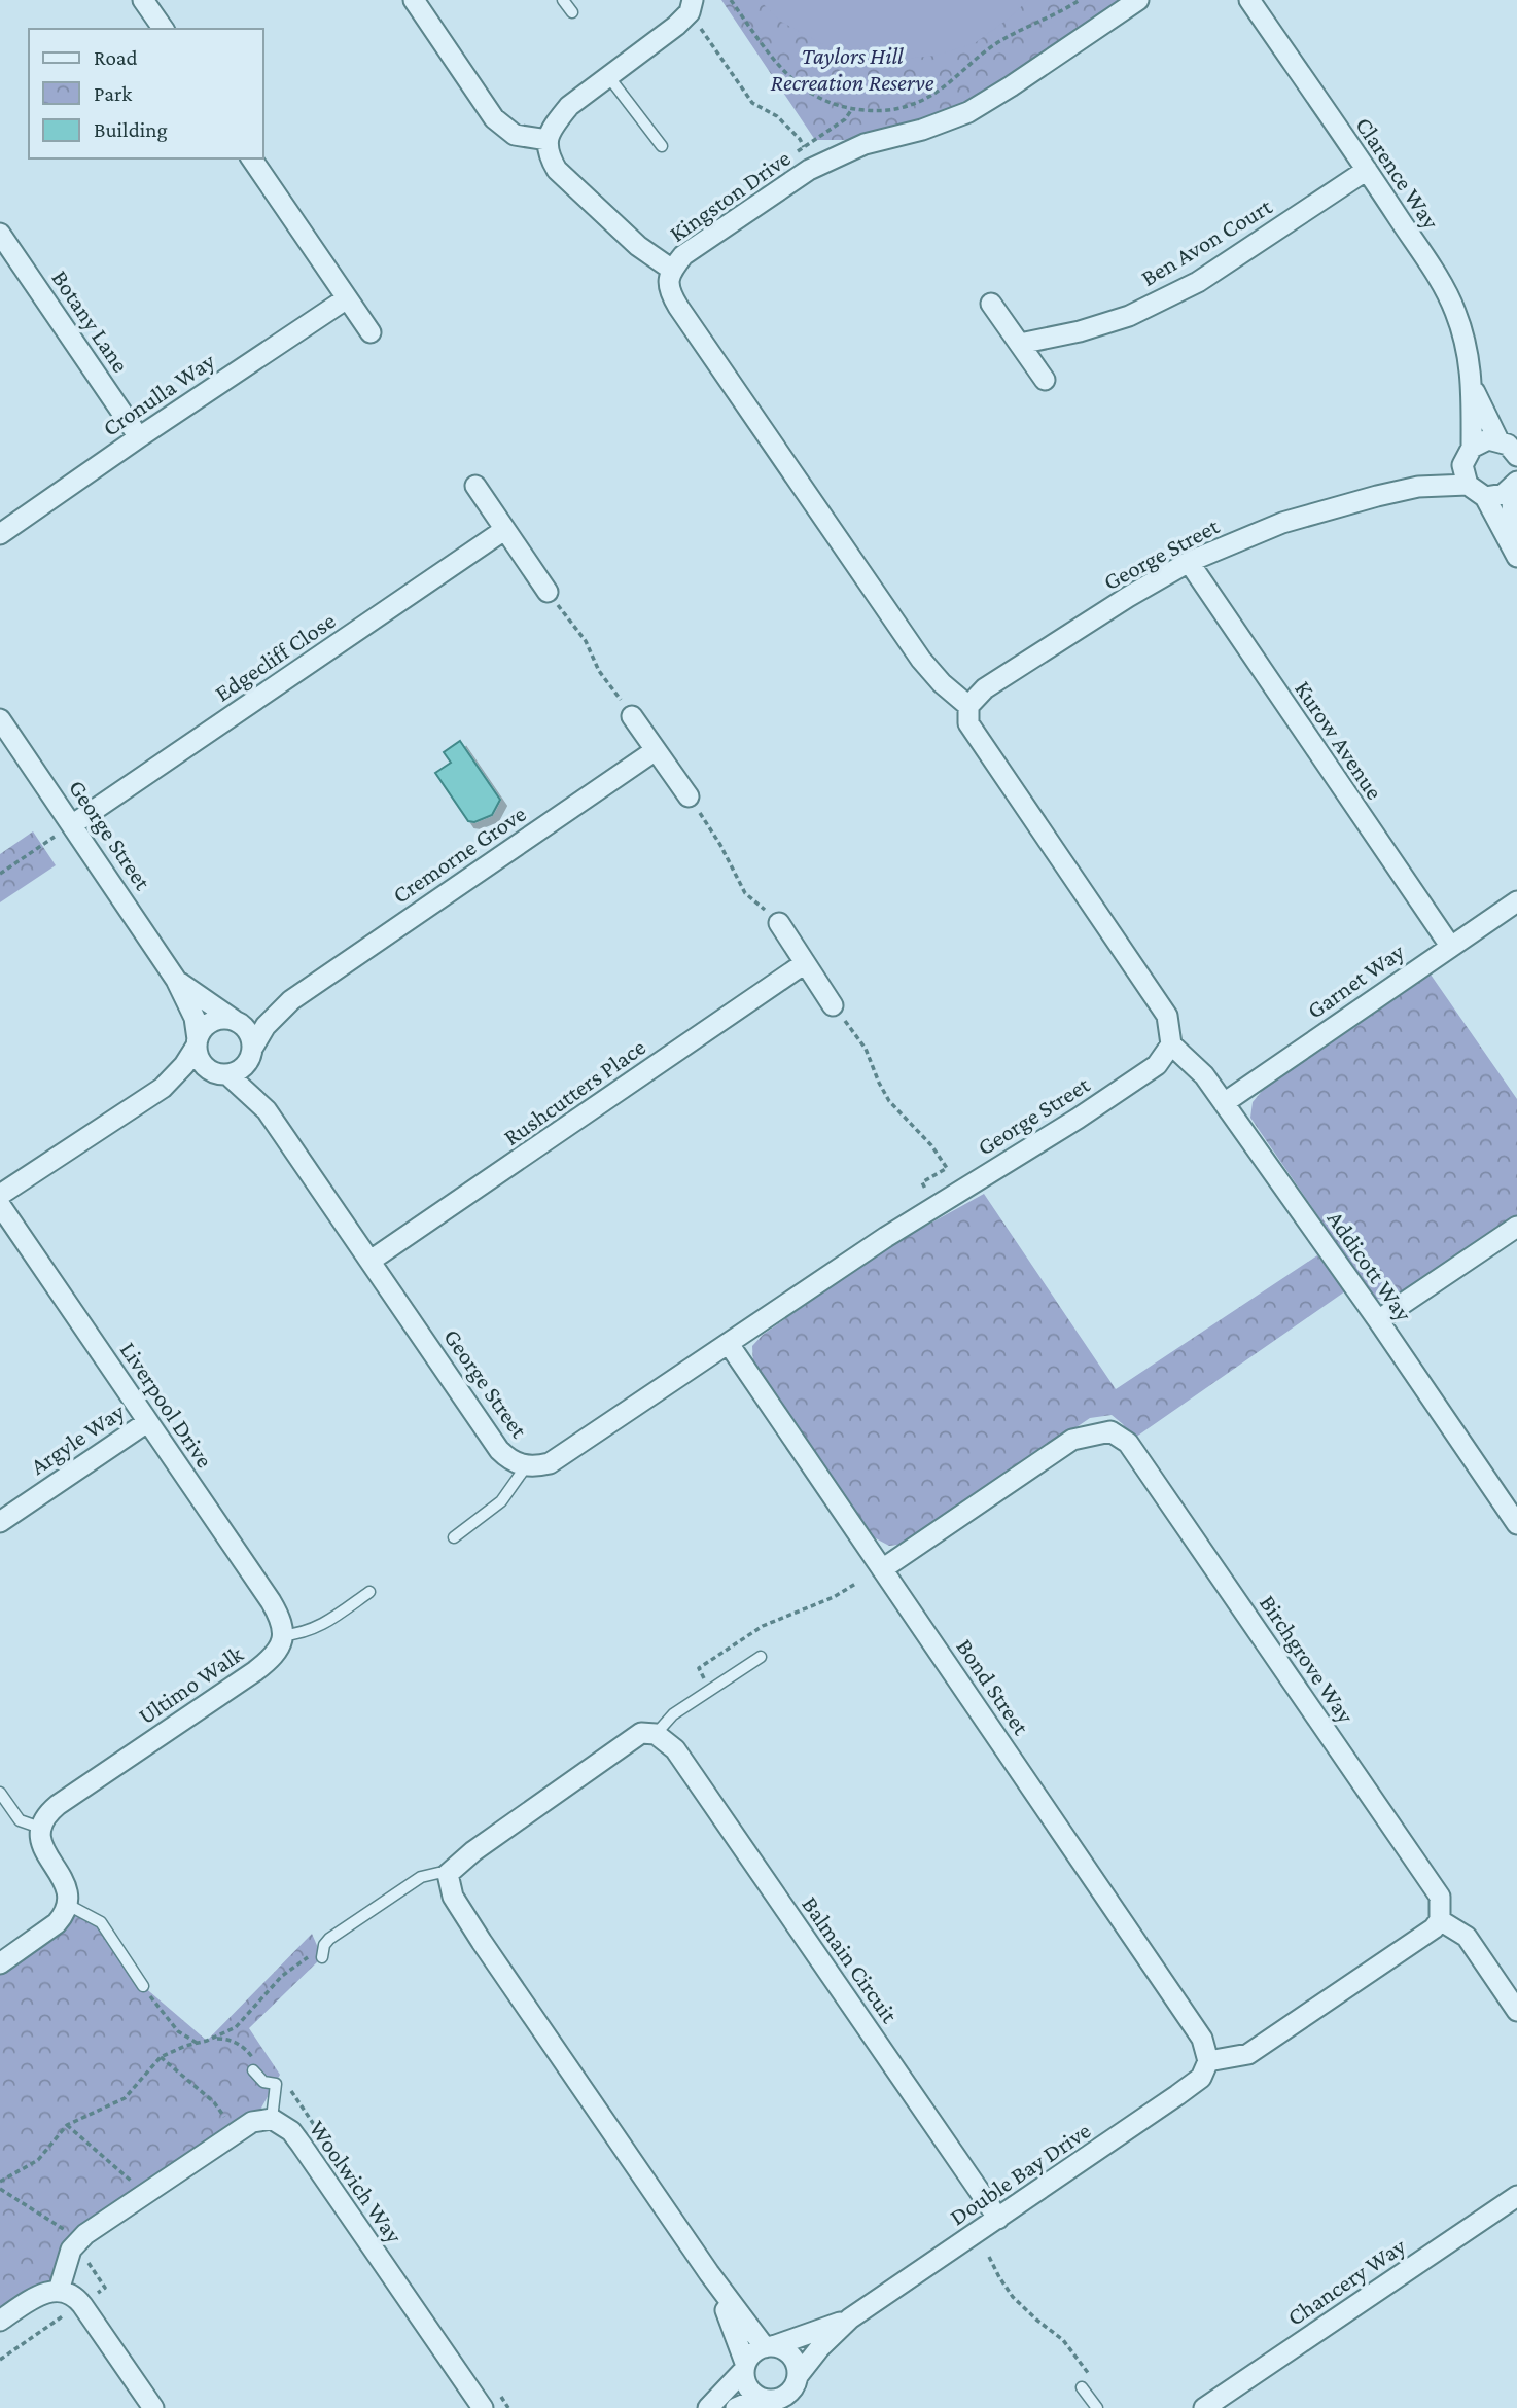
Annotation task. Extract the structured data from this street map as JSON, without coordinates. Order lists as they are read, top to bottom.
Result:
{
  "streets": {
    "street": [
      "Clarence Way",
      "Kingston Drive",
      "Ben Avon Court",
      "Botany Lane",
      "Cronulla Way",
      "George Street",
      "Edgecliff Close",
      "Kurow Avenue",
      "Cremorne Grove",
      "Garnet Way",
      "Rushcutters Place",
      "Addicott Way",
      "Liverpool Drive",
      "Argyle Way",
      "Birchgrove Way",
      "Ultimo Walk",
      "Bond Street",
      "Balmain Circuit",
      "Double Bay Drive",
      "Woolwich Way",
      "Chancery Way"
    ]
  },
  "crossings": [
    ["Clarence Way", "Ben Avon Court"],
    ["Clarence Way", "George Street"],
    ["Kingston Drive", "George Street"],
    ["Botany Lane", "Cronulla Way"],
    ["George Street", "Edgecliff Close"],
    ["George Street", "Kurow Avenue"],
    ["George Street", "Cremorne Grove"],
    ["George Street", "Rushcutters Place"],
    ["George Street", "Addicott Way"],
    ["George Street", "Bond Street"],
    ["Kurow Avenue", "Garnet Way"],
    ["Garnet Way", "Addicott Way"],
    ["Liverpool Drive", "Argyle Way"],
    ["Liverpool Drive", "Ultimo Walk"],
    ["Birchgrove Way", "Bond Street"],
    ["Bond Street", "Double Bay Drive"],
    ["Balmain Circuit", "Double Bay Drive"]
  ],
  "parks": ["Taylors Hill Recreation Reserve"],
  "legend": ["Road", "Park", "Building"]
}
